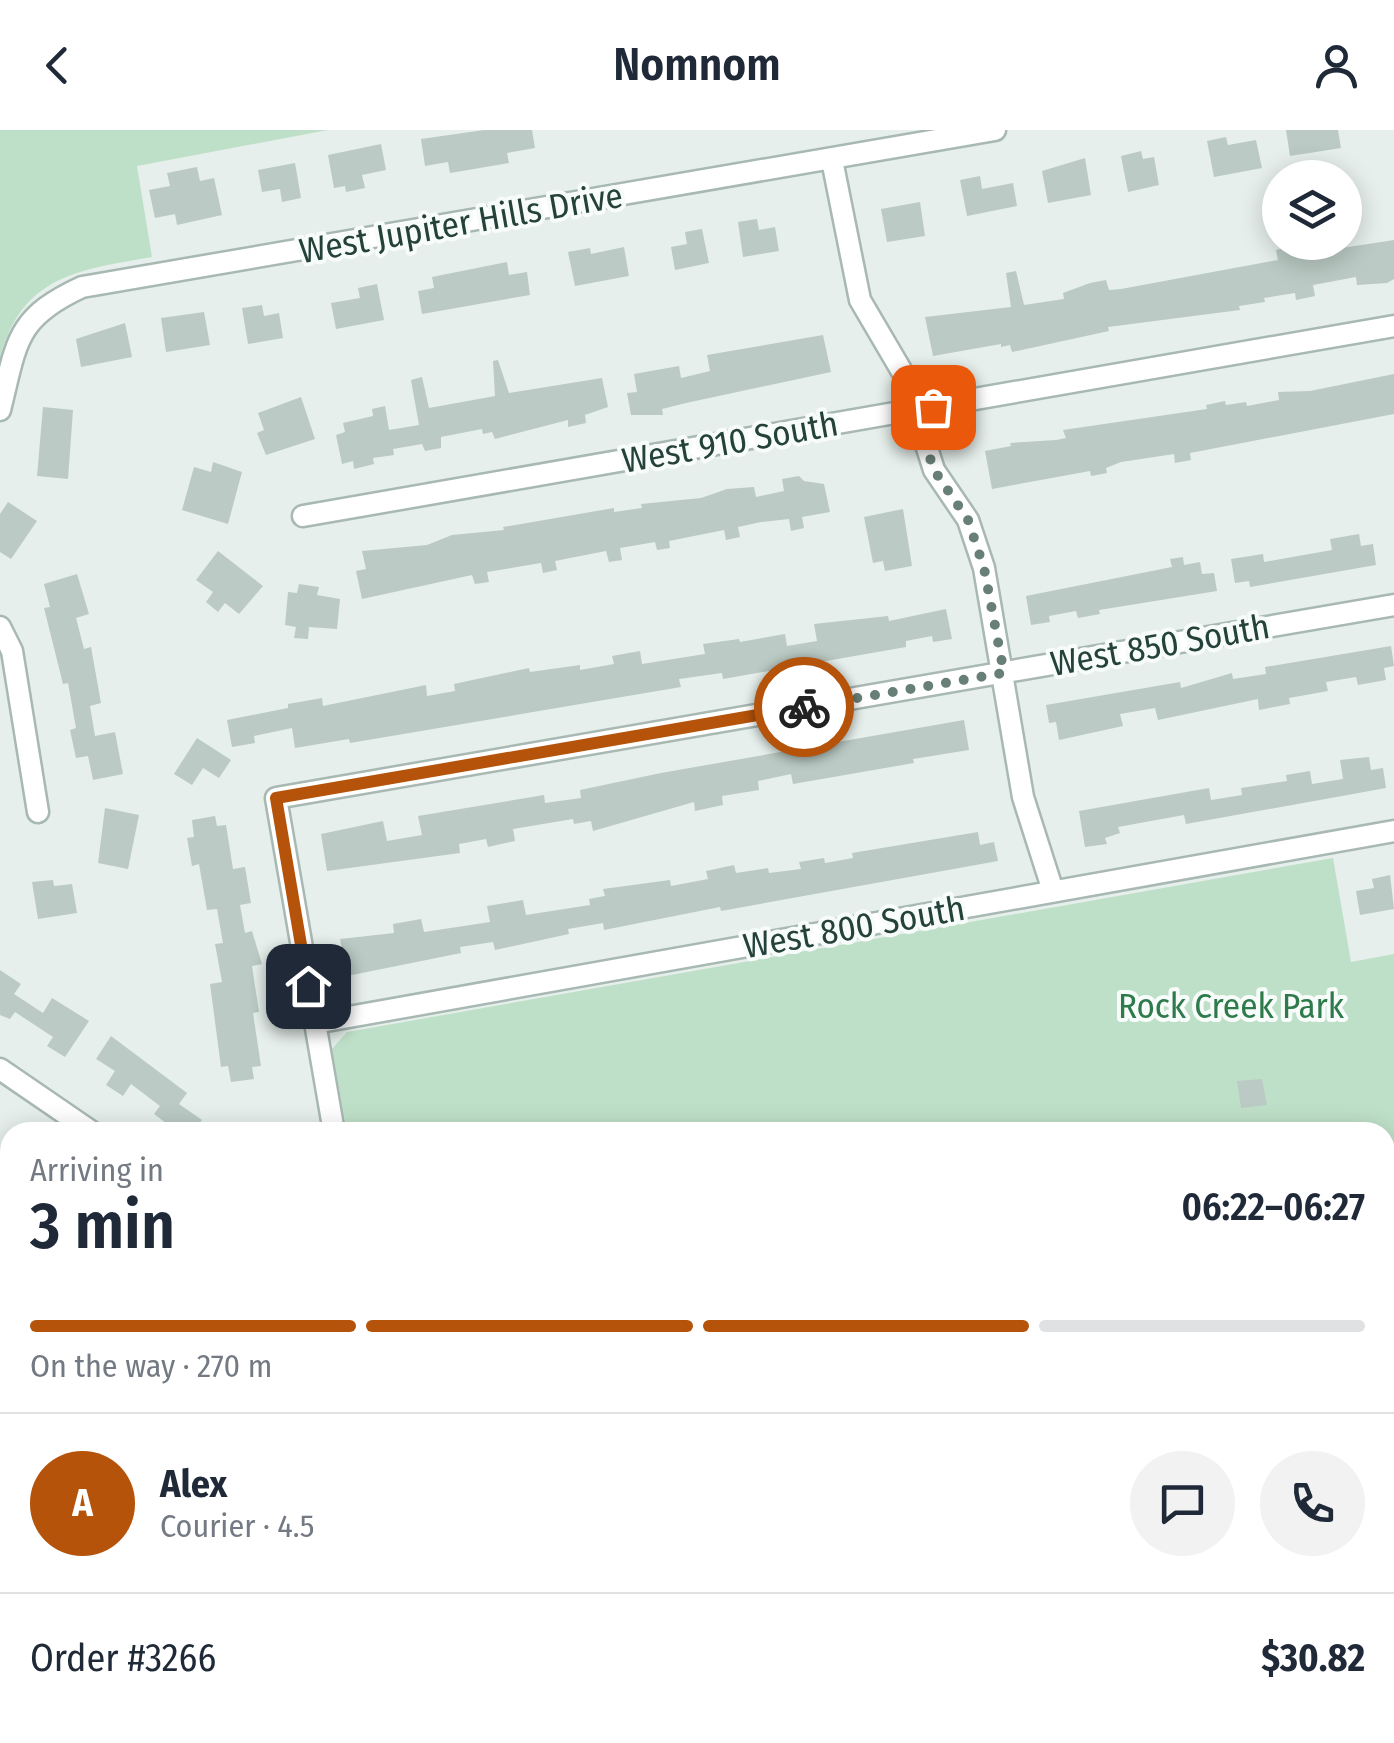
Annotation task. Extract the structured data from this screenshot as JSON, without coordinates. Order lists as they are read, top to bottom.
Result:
{
  "streets": {
    "street": [
      "West Jupiter Hills Drive",
      "West 910 South",
      "West 850 South",
      "West 800 South"
    ]
  },
  "crossings": [
    ["West 850 South", "West 800 South"]
  ],
  "parks": ["Rock Creek Park"],
  "page": {
    "header": "Nomnom",
    "heading": ["3 min", "Arriving in", "06:22–06:27"],
    "panel": [
      "Alex",
      "Courier · 4.5",
      "Order #3266",
      "$30.82"
    ],
    "bar": "On the way · 270 m",
    "round": "A"
  }
}
